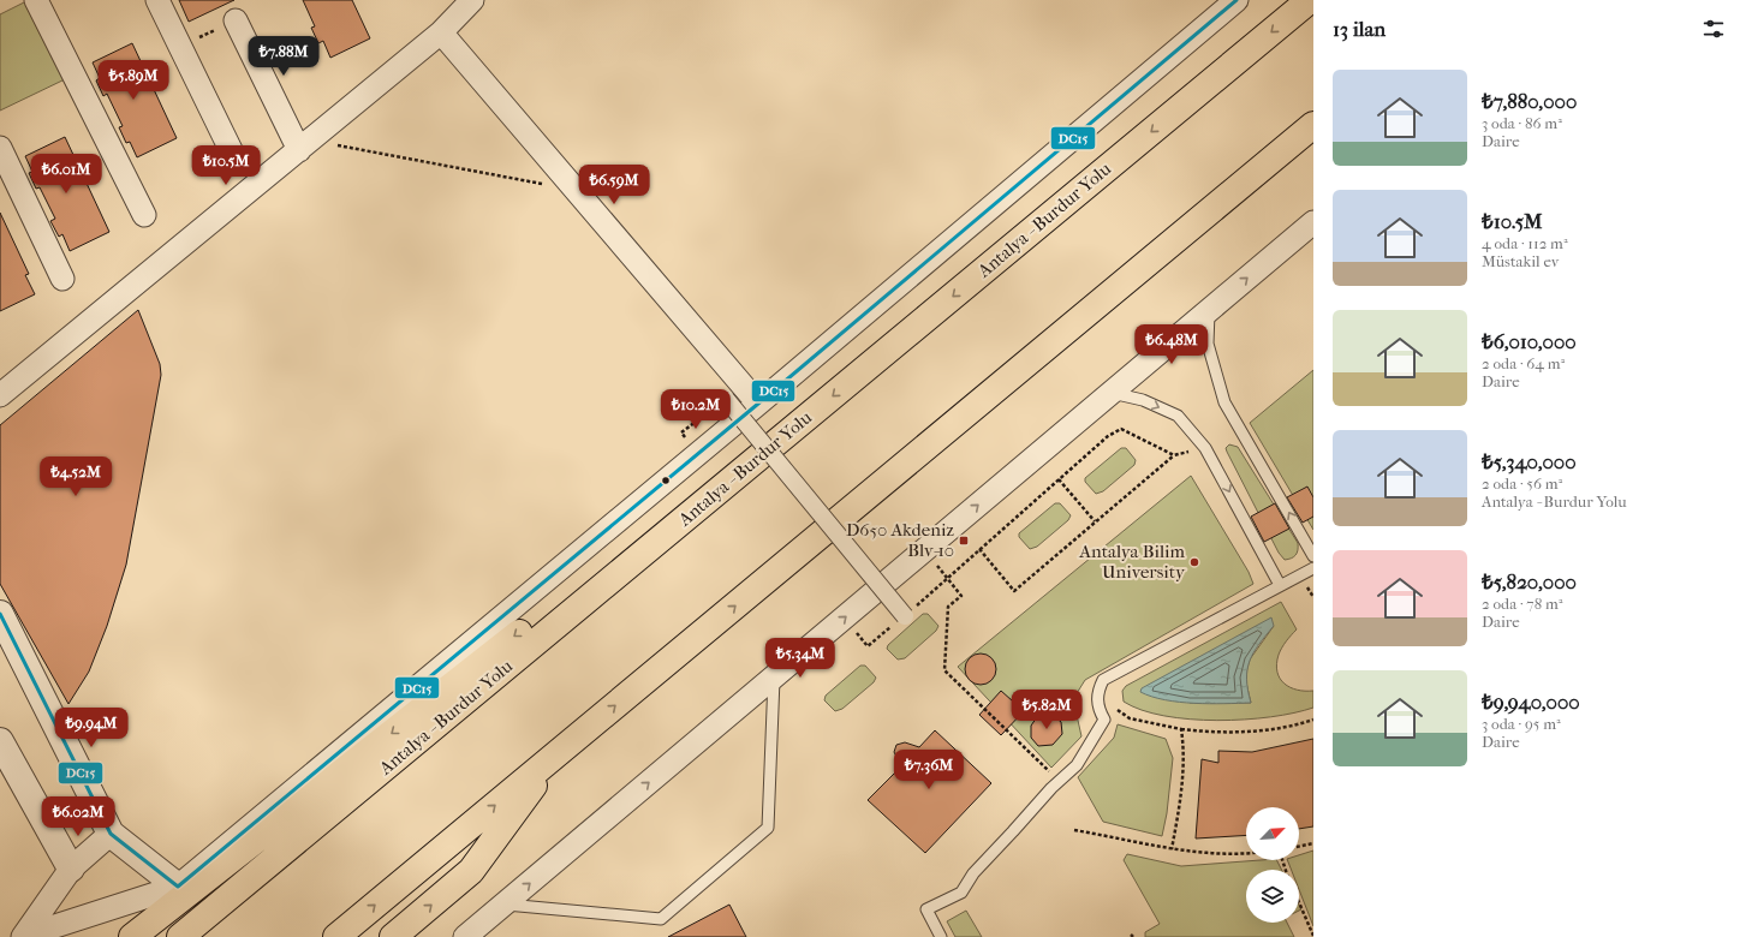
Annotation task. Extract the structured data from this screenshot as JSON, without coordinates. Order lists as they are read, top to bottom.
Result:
{
  "streets": {
    "highway": ["Antalya - Burdur Yolu"]
  },
  "places": {
    "transit": ["D650 Akdeniz Blv-10"],
    "other": ["Antalya Bilim University"]
  },
  "lines": ["transit line DC15"],
  "north": "top right",
  "page": {
    "heading": "13 ilan",
    "price": [
      "₺7.88M",
      "₺5.89M",
      "₺10.5M",
      "₺6.01M",
      "₺6.59M",
      "₺6.48M",
      "₺10.2M",
      "₺4.52M",
      "₺5.34M",
      "₺5.82M",
      "₺9.94M",
      "₺7.36M",
      "₺6.02M"
    ],
    "list": [
      {
        "name": "₺7,880,000",
        "note": "3 oda · 86 m² · Daire"
      },
      {
        "name": "₺10.5M",
        "note": "4 oda · 112 m² · Müstakil ev"
      },
      {
        "name": "₺6,010,000",
        "note": "2 oda · 64 m² · Daire"
      },
      {
        "name": "₺5,340,000",
        "note": "2 oda · 56 m² · Antalya - Burdur Yolu"
      },
      {
        "name": "₺5,820,000",
        "note": "2 oda · 78 m² · Daire"
      },
      {
        "name": "₺9,940,000",
        "note": "3 oda · 95 m² · Daire"
      }
    ]
  }
}
